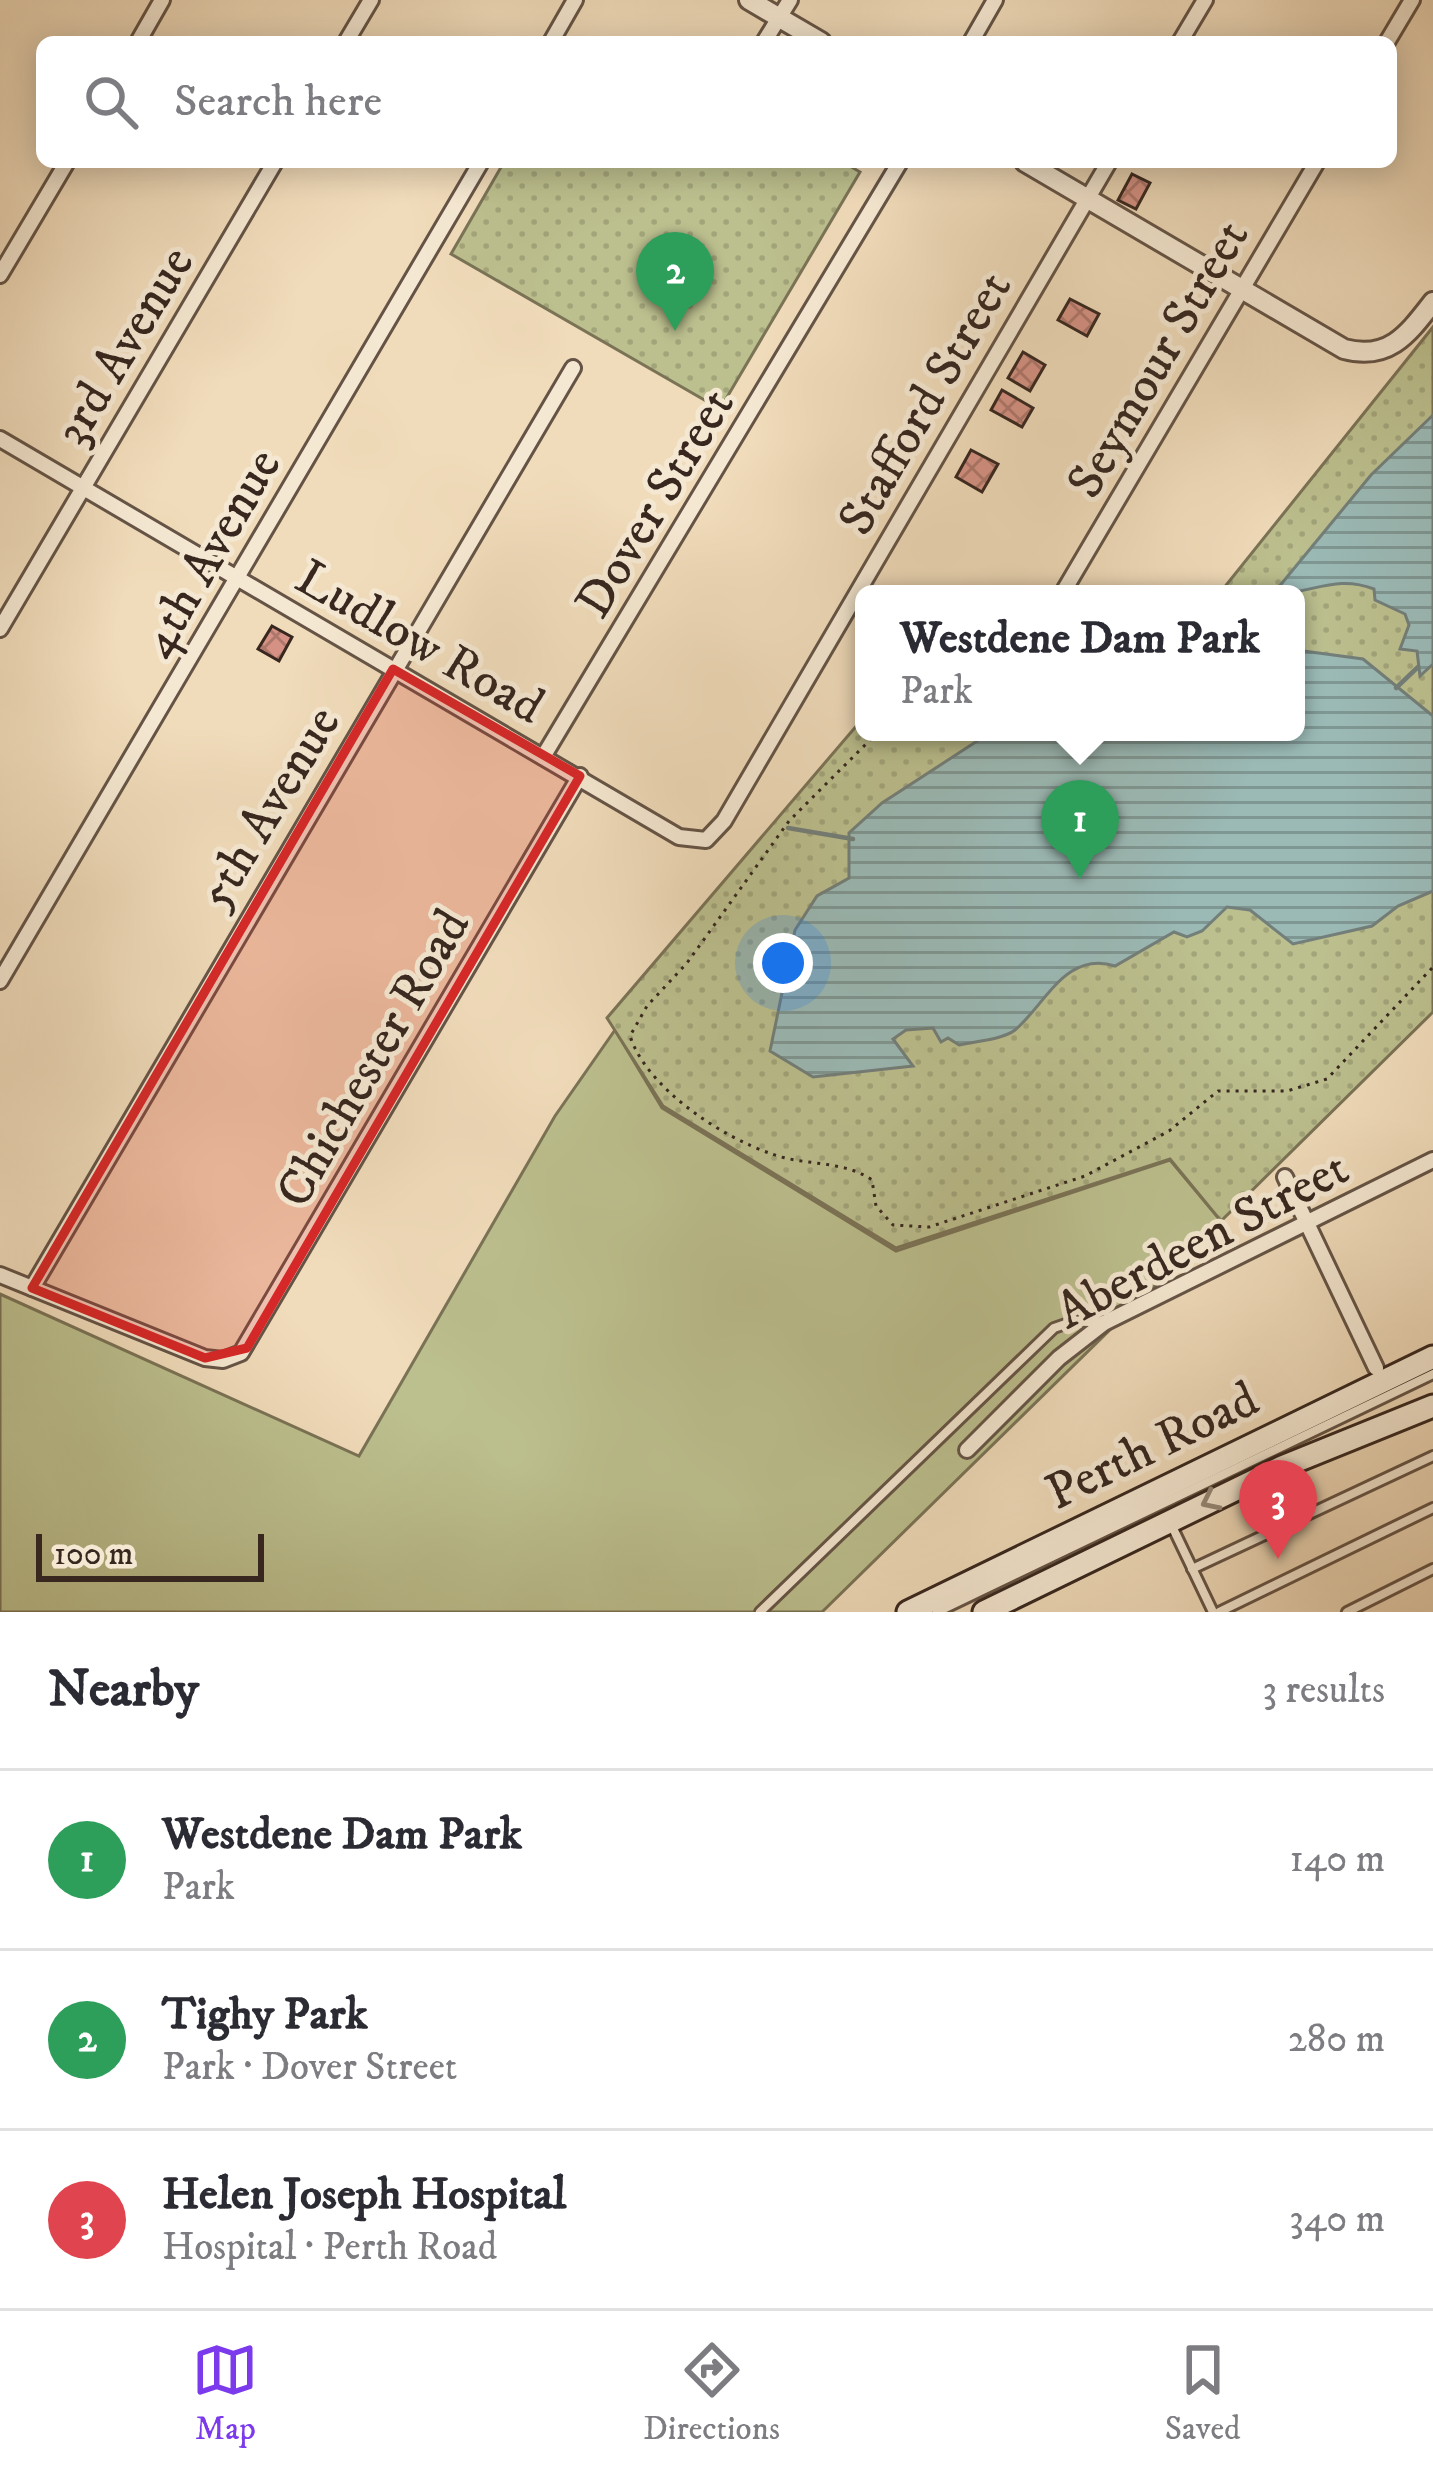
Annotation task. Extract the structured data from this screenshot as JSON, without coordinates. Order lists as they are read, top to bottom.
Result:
{
  "streets": {
    "main road": ["Perth Road"],
    "street": [
      "3rd Avenue",
      "Seymour Street",
      "Stafford Street",
      "Dover Street",
      "4th Avenue",
      "Ludlow Road",
      "5th Avenue",
      "Chichester Road",
      "Aberdeen Street"
    ]
  },
  "crossings": [
    ["3rd Avenue", "Ludlow Road"],
    ["Stafford Street", "Ludlow Road"],
    ["Dover Street", "Ludlow Road"],
    ["4th Avenue", "Ludlow Road"],
    ["Ludlow Road", "5th Avenue"],
    ["Ludlow Road", "Chichester Road"],
    ["5th Avenue", "Chichester Road"]
  ],
  "scale_bar": "100 m",
  "page": {
    "search": "Search here",
    "pins": ["2", "1", "3"],
    "popup": ["Westdene Dam Park", "Park"],
    "scale": "100 m",
    "heading": ["Nearby", "3 results"],
    "list": [
      {
        "mark": "1",
        "name": "Westdene Dam Park",
        "note": "Park",
        "value": "140 m"
      },
      {
        "mark": "2",
        "name": "Tighy Park",
        "note": "Park · Dover Street",
        "value": "280 m"
      },
      {
        "mark": "3",
        "name": "Helen Joseph Hospital",
        "note": "Hospital · Perth Road",
        "value": "340 m"
      }
    ],
    "nav": ["Map", "Directions", "Saved"]
  }
}
